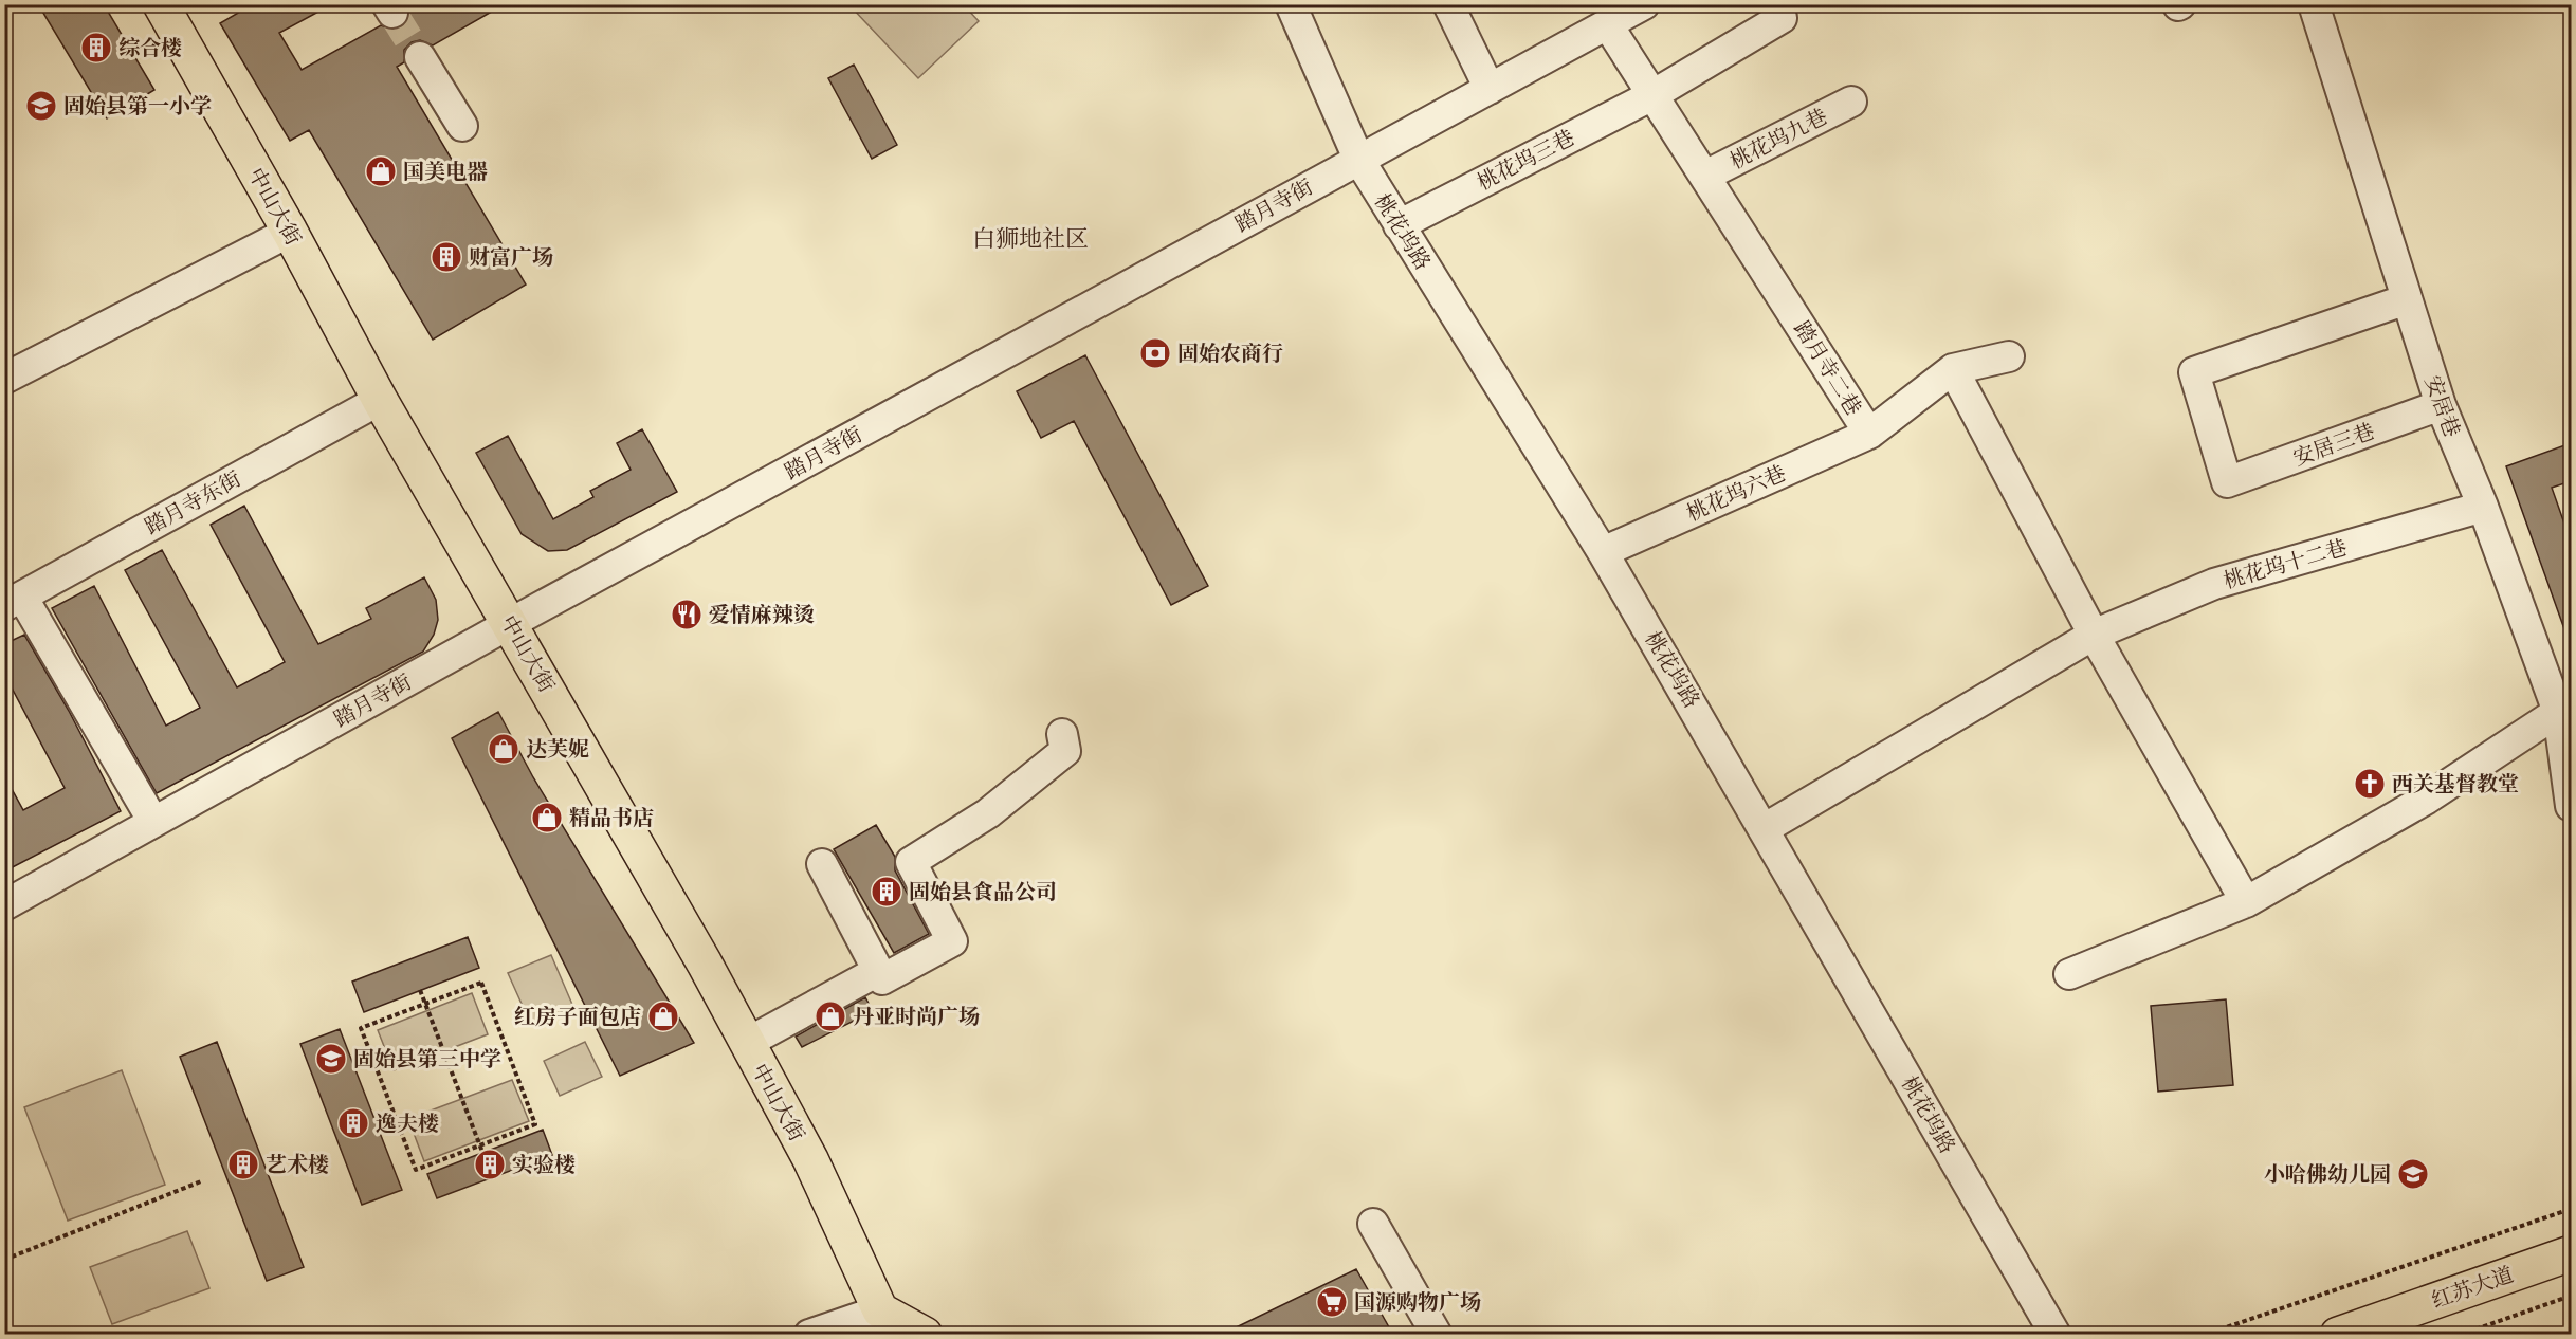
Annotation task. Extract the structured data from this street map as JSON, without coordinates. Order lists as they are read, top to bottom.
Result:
{
  "streets": {
    "main road": ["中山大街", "红苏大道"],
    "street": [
      "桃花坞九巷",
      "桃花坞三巷",
      "踏月寺街",
      "桃花坞路",
      "踏月寺二巷",
      "安居巷",
      "安居三巷",
      "桃花坞六巷",
      "踏月寺东街",
      "桃花坞十二巷"
    ]
  },
  "crossings": [
    ["桃花坞九巷", "踏月寺二巷"],
    ["桃花坞三巷", "桃花坞路"],
    ["桃花坞三巷", "踏月寺二巷"],
    ["踏月寺街", "中山大街"],
    ["踏月寺街", "桃花坞路"],
    ["踏月寺街", "踏月寺二巷"],
    ["中山大街", "踏月寺东街"],
    ["桃花坞路", "桃花坞六巷"],
    ["桃花坞路", "桃花坞十二巷"],
    ["踏月寺二巷", "桃花坞六巷"],
    ["安居巷", "安居三巷"],
    ["安居巷", "桃花坞十二巷"]
  ],
  "districts": ["白狮地社区"],
  "places": {
    "building": [
      "综合楼",
      "财富广场",
      "固始县食品公司",
      "逸夫楼",
      "艺术楼",
      "实验楼"
    ],
    "school or university": ["固始县第一小学", "固始县第三中学", "小哈佛幼儿园"],
    "shop": [
      "国美电器",
      "达芙妮",
      "精品书店",
      "红房子面包店",
      "丹亚时尚广场"
    ],
    "bank": ["固始农商行"],
    "restaurant": ["爱情麻辣烫"],
    "church": ["西关基督教堂"],
    "supermarket": ["国源购物广场"]
  }
}
